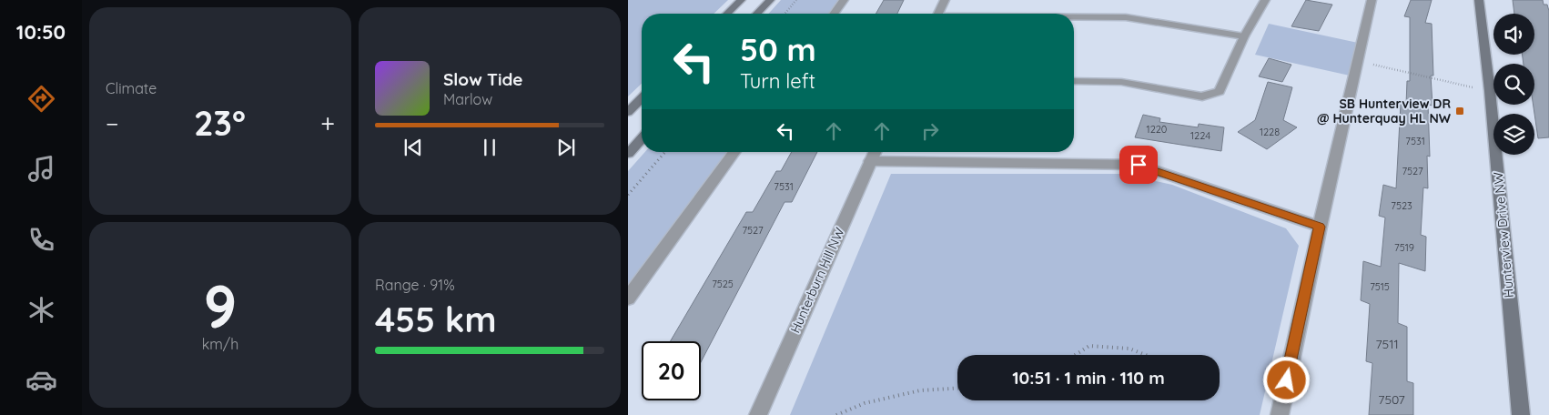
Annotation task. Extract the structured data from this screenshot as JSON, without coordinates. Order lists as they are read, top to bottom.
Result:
{
  "streets": {
    "street": ["Hunterview Drive NW", "Hunterburn Hill NW"]
  },
  "places": {
    "transit": ["SB Hunterview DR @ Hunterquay HL NW"]
  },
  "house_numbers": [
    "1220",
    "1228",
    "1224",
    "7531",
    "7527",
    "7531",
    "7523",
    "7527",
    "7519",
    "7525",
    "7515",
    "7511",
    "7507"
  ],
  "page": {
    "tabs": "10:50",
    "tile": [
      "Climate",
      ["9", "km/h"],
      ["Range · 91%", "455 km"]
    ],
    "turn": ["50 m", "Turn left"],
    "song": ["Slow Tide", "Marlow"],
    "heat": ["−", "23°", "+"],
    "limit": "20",
    "trip": "10:51 · 1 min · 110 m"
  }
}
